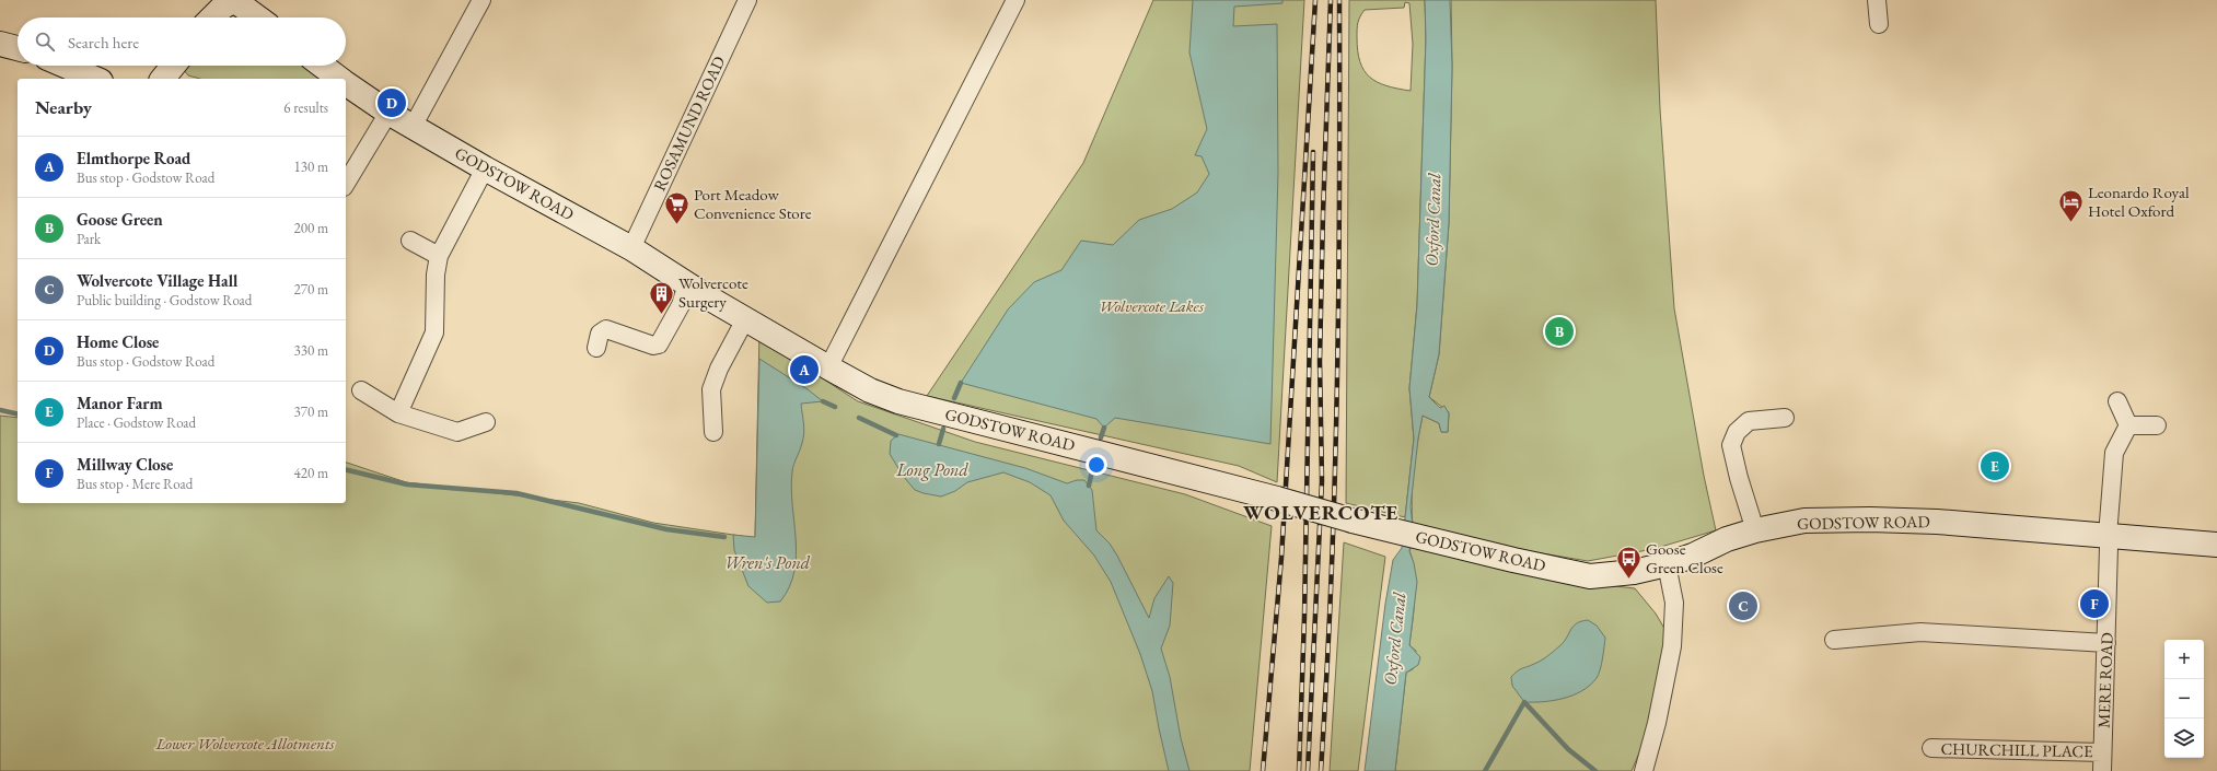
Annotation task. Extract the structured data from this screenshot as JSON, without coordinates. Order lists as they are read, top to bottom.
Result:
{
  "streets": {
    "street": [
      "ROSAMUND ROAD",
      "GODSTOW ROAD",
      "MERE ROAD",
      "CHURCHILL PLACE"
    ]
  },
  "crossings": [
    ["ROSAMUND ROAD", "GODSTOW ROAD"],
    ["GODSTOW ROAD", "MERE ROAD"],
    ["MERE ROAD", "CHURCHILL PLACE"]
  ],
  "districts": ["WOLVERCOTE"],
  "water": ["Oxford Canal", "Long Pond", "Wren's Pond"],
  "parks": ["Wolvercote Lakes", "Lower Wolvercote Allotments"],
  "places": {
    "hotel": ["Leonardo Royal Hotel Oxford"],
    "supermarket": ["Port Meadow Convenience Store"],
    "building": ["Wolvercote Surgery"],
    "bus stop": ["Goose Green Close"]
  },
  "page": {
    "search": "Search here",
    "heading": ["Nearby", "6 results"],
    "pins": [
      "D",
      "B",
      "A",
      "E",
      "F",
      "C"
    ],
    "list": [
      {
        "mark": "A",
        "name": "Elmthorpe Road",
        "note": "Bus stop · Godstow Road",
        "value": "130 m"
      },
      {
        "mark": "B",
        "name": "Goose Green",
        "note": "Park",
        "value": "200 m"
      },
      {
        "mark": "C",
        "name": "Wolvercote Village Hall",
        "note": "Public building · Godstow Road",
        "value": "270 m"
      },
      {
        "mark": "D",
        "name": "Home Close",
        "note": "Bus stop · Godstow Road",
        "value": "330 m"
      },
      {
        "mark": "E",
        "name": "Manor Farm",
        "note": "Place · Godstow Road",
        "value": "370 m"
      },
      {
        "mark": "F",
        "name": "Millway Close",
        "note": "Bus stop · Mere Road",
        "value": "420 m"
      }
    ],
    "map_buttons": ["+", "−"]
  }
}
